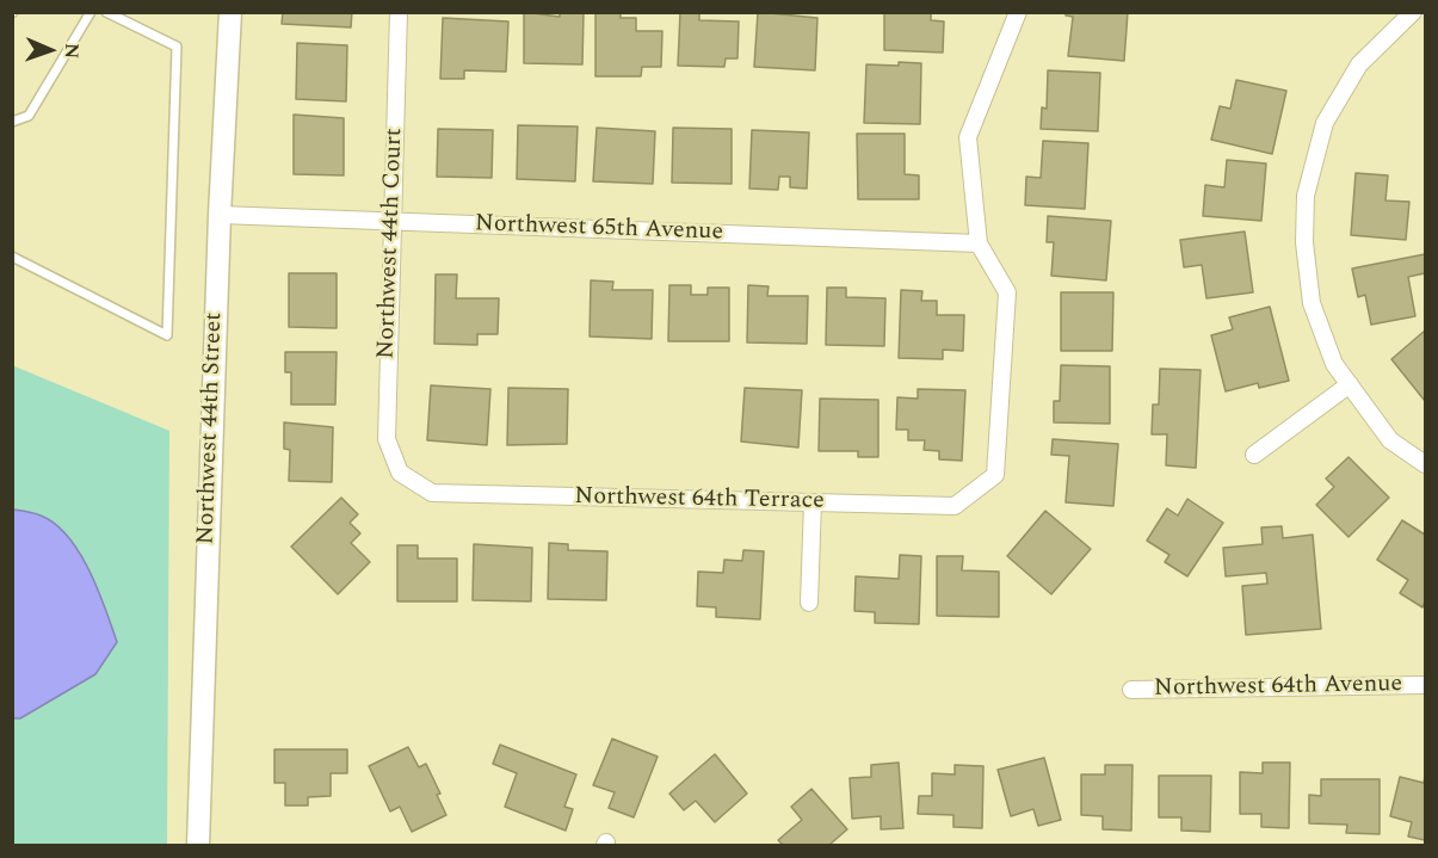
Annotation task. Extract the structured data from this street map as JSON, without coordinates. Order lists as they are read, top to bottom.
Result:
{
  "streets": {
    "street": [
      "Northwest 65th Avenue",
      "Northwest 44th Court",
      "Northwest 44th Street",
      "Northwest 64th Terrace",
      "Northwest 64th Avenue"
    ]
  },
  "crossings": [
    ["Northwest 65th Avenue", "Northwest 44th Court"],
    ["Northwest 65th Avenue", "Northwest 44th Street"],
    ["Northwest 65th Avenue", "Northwest 64th Terrace"],
    ["Northwest 44th Court", "Northwest 64th Terrace"]
  ],
  "north": "right"
}
